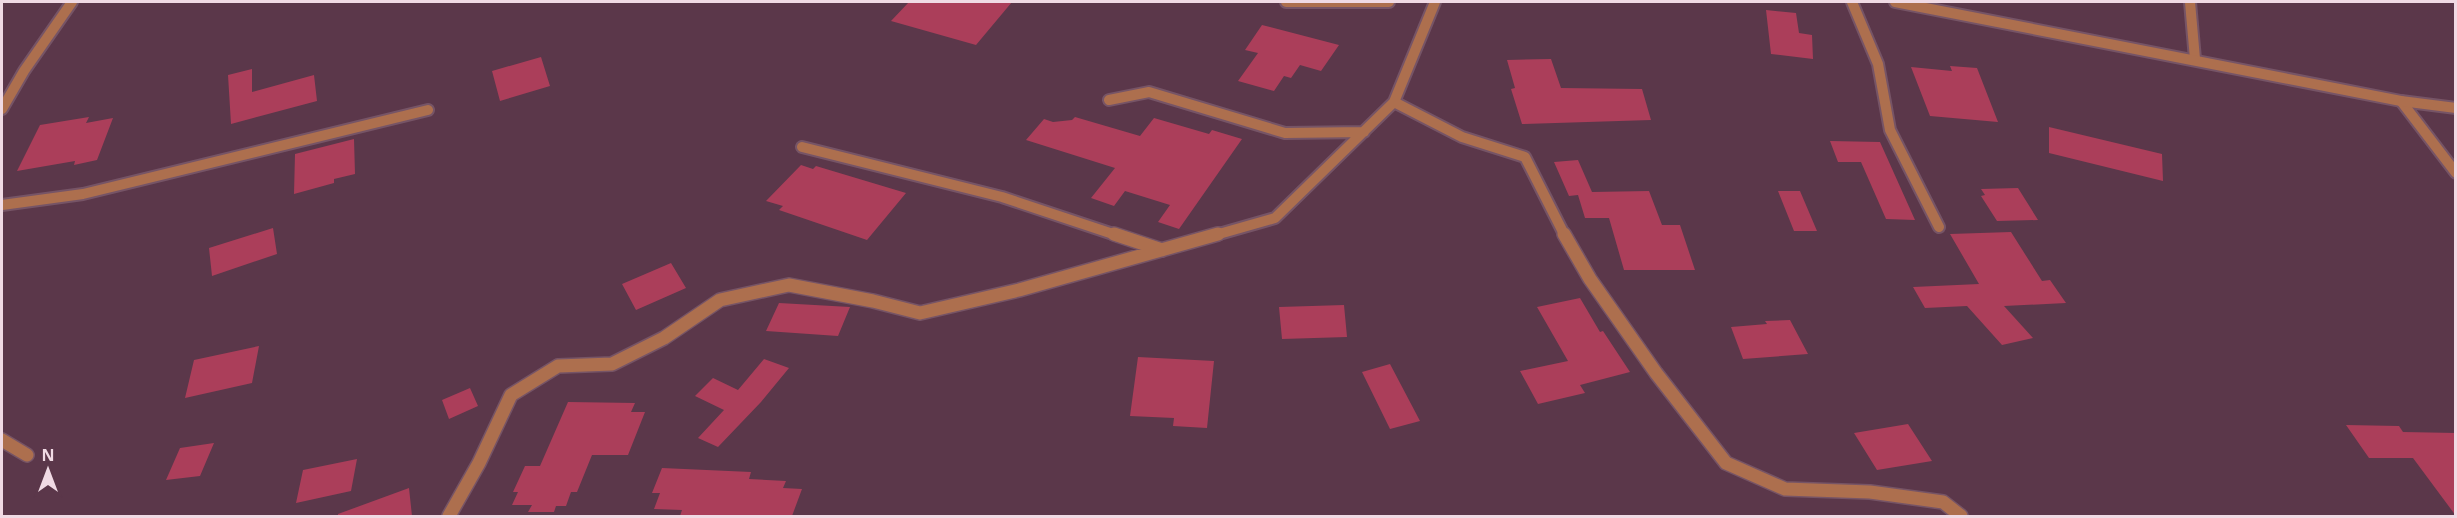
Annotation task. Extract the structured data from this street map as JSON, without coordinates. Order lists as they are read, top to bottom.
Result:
{
  "north": "top"
}
